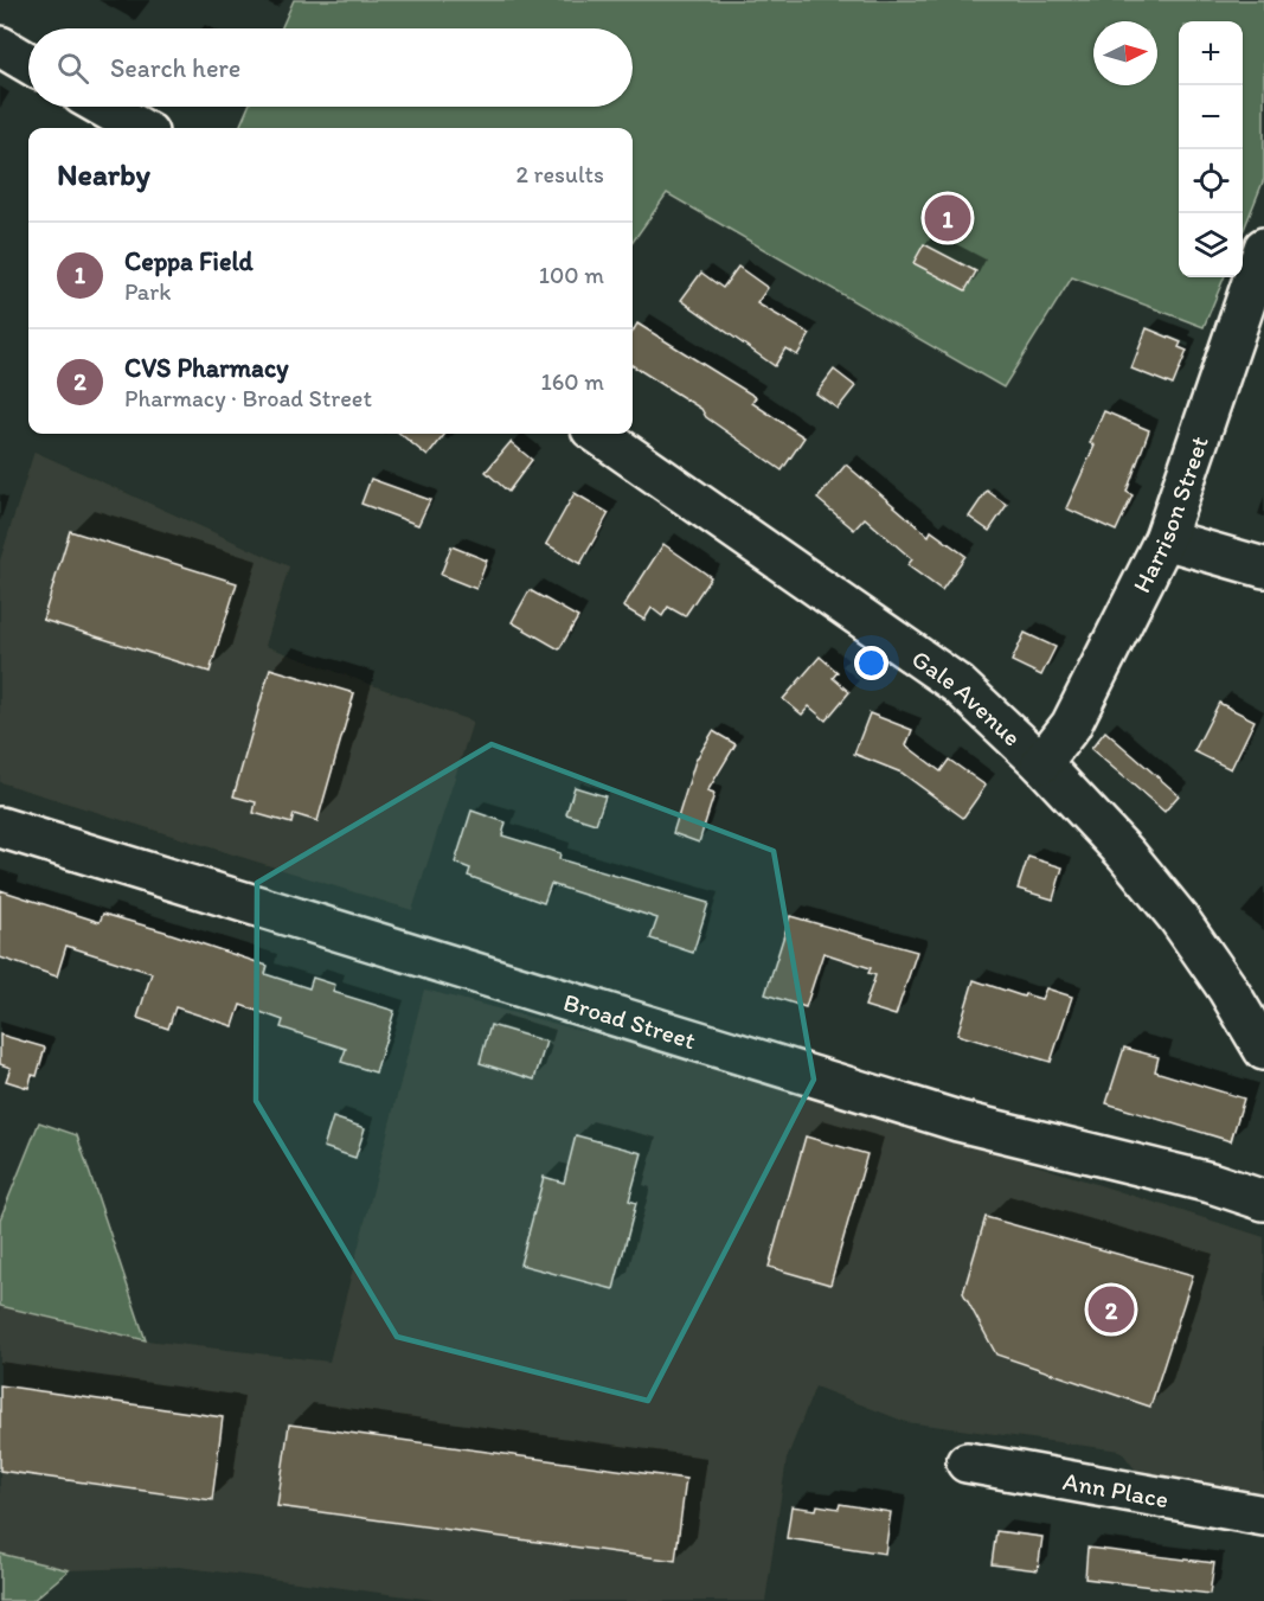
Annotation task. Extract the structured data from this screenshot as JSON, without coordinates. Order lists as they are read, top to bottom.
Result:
{
  "streets": {
    "street": [
      "Harrison Street",
      "Gale Avenue",
      "Broad Street",
      "Ann Place"
    ]
  },
  "crossings": [
    ["Harrison Street", "Gale Avenue"]
  ],
  "north": "right",
  "page": {
    "map_buttons": ["+", "−"],
    "search": "Search here",
    "heading": ["Nearby", "2 results"],
    "pins": ["1", "2"],
    "list": [
      {
        "mark": "1",
        "name": "Ceppa Field",
        "note": "Park",
        "value": "100 m"
      },
      {
        "mark": "2",
        "name": "CVS Pharmacy",
        "note": "Pharmacy · Broad Street",
        "value": "160 m"
      }
    ]
  }
}
